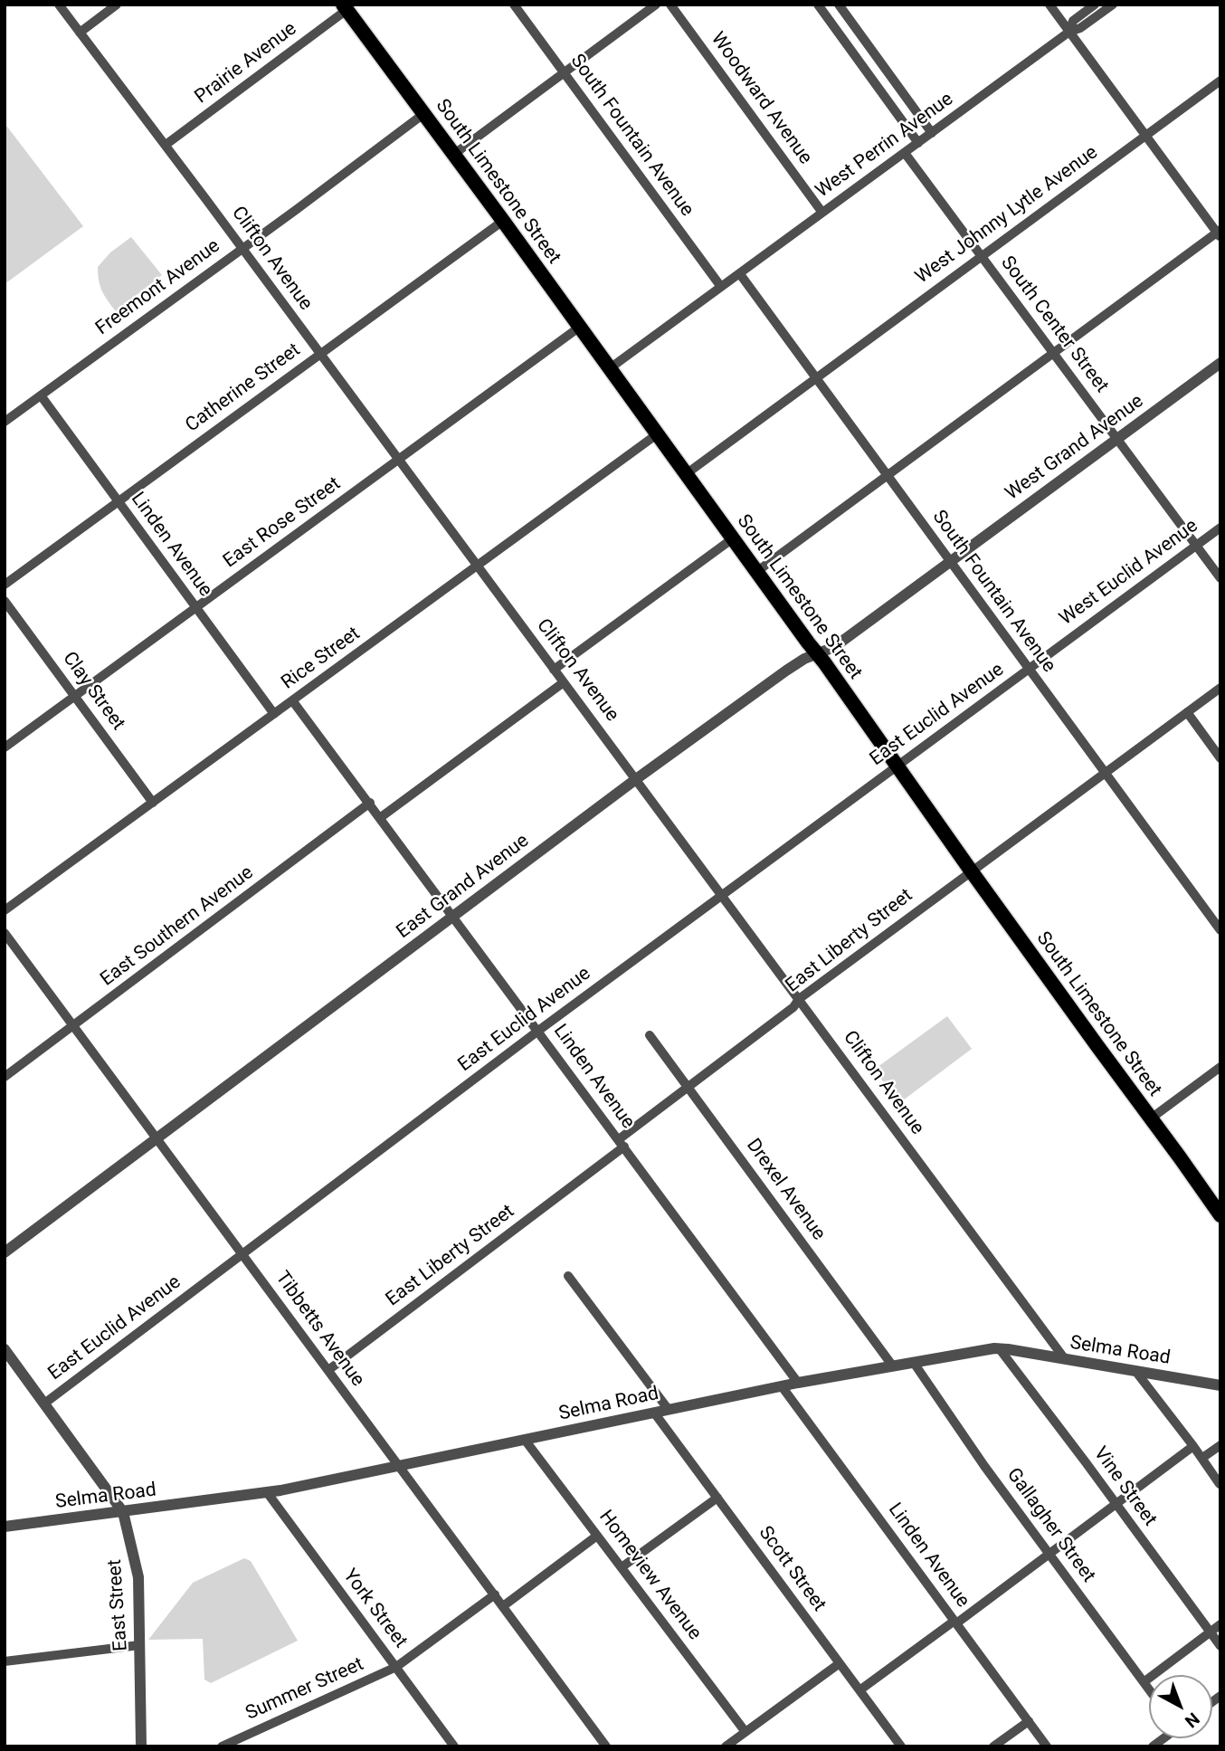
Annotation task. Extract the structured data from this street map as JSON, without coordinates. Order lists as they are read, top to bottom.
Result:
{
  "streets": {
    "main road": ["South Limestone Street"],
    "street": [
      "Prairie Avenue",
      "Woodward Avenue",
      "South Fountain Avenue",
      "West Perrin Avenue",
      "West Johnny Lytle Avenue",
      "Clifton Avenue",
      "Freemont Avenue",
      "South Center Street",
      "Catherine Street",
      "West Grand Avenue",
      "East Rose Street",
      "Linden Avenue",
      "West Euclid Avenue",
      "Rice Street",
      "Clay Street",
      "East Euclid Avenue",
      "East Grand Avenue",
      "East Southern Avenue",
      "East Liberty Street",
      "Drexel Avenue",
      "Tibbetts Avenue",
      "Selma Road",
      "Vine Street",
      "Gallagher Street",
      "Scott Street",
      "Homeview Avenue",
      "East Street",
      "York Street",
      "Summer Street"
    ]
  },
  "crossings": [
    ["Prairie Avenue", "South Limestone Street"],
    ["Prairie Avenue", "Clifton Avenue"],
    ["Woodward Avenue", "West Perrin Avenue"],
    ["South Fountain Avenue", "West Perrin Avenue"],
    ["South Fountain Avenue", "West Johnny Lytle Avenue"],
    ["South Fountain Avenue", "West Grand Avenue"],
    ["South Fountain Avenue", "West Euclid Avenue"],
    ["South Fountain Avenue", "East Euclid Avenue"],
    ["South Fountain Avenue", "East Grand Avenue"],
    ["South Fountain Avenue", "East Liberty Street"],
    ["West Perrin Avenue", "South Limestone Street"],
    ["West Perrin Avenue", "South Center Street"],
    ["South Limestone Street", "West Johnny Lytle Avenue"],
    ["South Limestone Street", "Freemont Avenue"],
    ["South Limestone Street", "Catherine Street"],
    ["South Limestone Street", "East Rose Street"],
    ["South Limestone Street", "Rice Street"],
    ["South Limestone Street", "East Euclid Avenue"],
    ["South Limestone Street", "East Grand Avenue"],
    ["South Limestone Street", "East Liberty Street"],
    ["West Johnny Lytle Avenue", "South Center Street"],
    ["Clifton Avenue", "Freemont Avenue"],
    ["Clifton Avenue", "Catherine Street"],
    ["Clifton Avenue", "East Rose Street"],
    ["Clifton Avenue", "Rice Street"],
    ["Clifton Avenue", "East Euclid Avenue"],
    ["Clifton Avenue", "East Grand Avenue"],
    ["Clifton Avenue", "East Liberty Street"],
    ["Clifton Avenue", "Selma Road"],
    ["Freemont Avenue", "Linden Avenue"],
    ["South Center Street", "West Grand Avenue"],
    ["South Center Street", "West Euclid Avenue"],
    ["Catherine Street", "Linden Avenue"],
    ["West Grand Avenue", "East Grand Avenue"],
    ["East Rose Street", "Linden Avenue"],
    ["East Rose Street", "Clay Street"],
    ["Linden Avenue", "Rice Street"],
    ["Linden Avenue", "East Euclid Avenue"],
    ["Linden Avenue", "East Grand Avenue"],
    ["Linden Avenue", "East Southern Avenue"],
    ["Linden Avenue", "East Liberty Street"],
    ["Linden Avenue", "Selma Road"],
    ["West Euclid Avenue", "East Euclid Avenue"],
    ["Rice Street", "Clay Street"],
    ["East Euclid Avenue", "Tibbetts Avenue"],
    ["East Euclid Avenue", "East Street"],
    ["East Grand Avenue", "Tibbetts Avenue"],
    ["East Southern Avenue", "Tibbetts Avenue"],
    ["East Liberty Street", "Drexel Avenue"],
    ["East Liberty Street", "Tibbetts Avenue"],
    ["Drexel Avenue", "Selma Road"],
    ["Tibbetts Avenue", "Selma Road"],
    ["Tibbetts Avenue", "Summer Street"],
    ["Selma Road", "Vine Street"],
    ["Selma Road", "Gallagher Street"],
    ["Selma Road", "Scott Street"],
    ["Selma Road", "Homeview Avenue"],
    ["Selma Road", "East Street"],
    ["Selma Road", "York Street"],
    ["York Street", "Summer Street"]
  ],
  "north": "bottom right"
}
